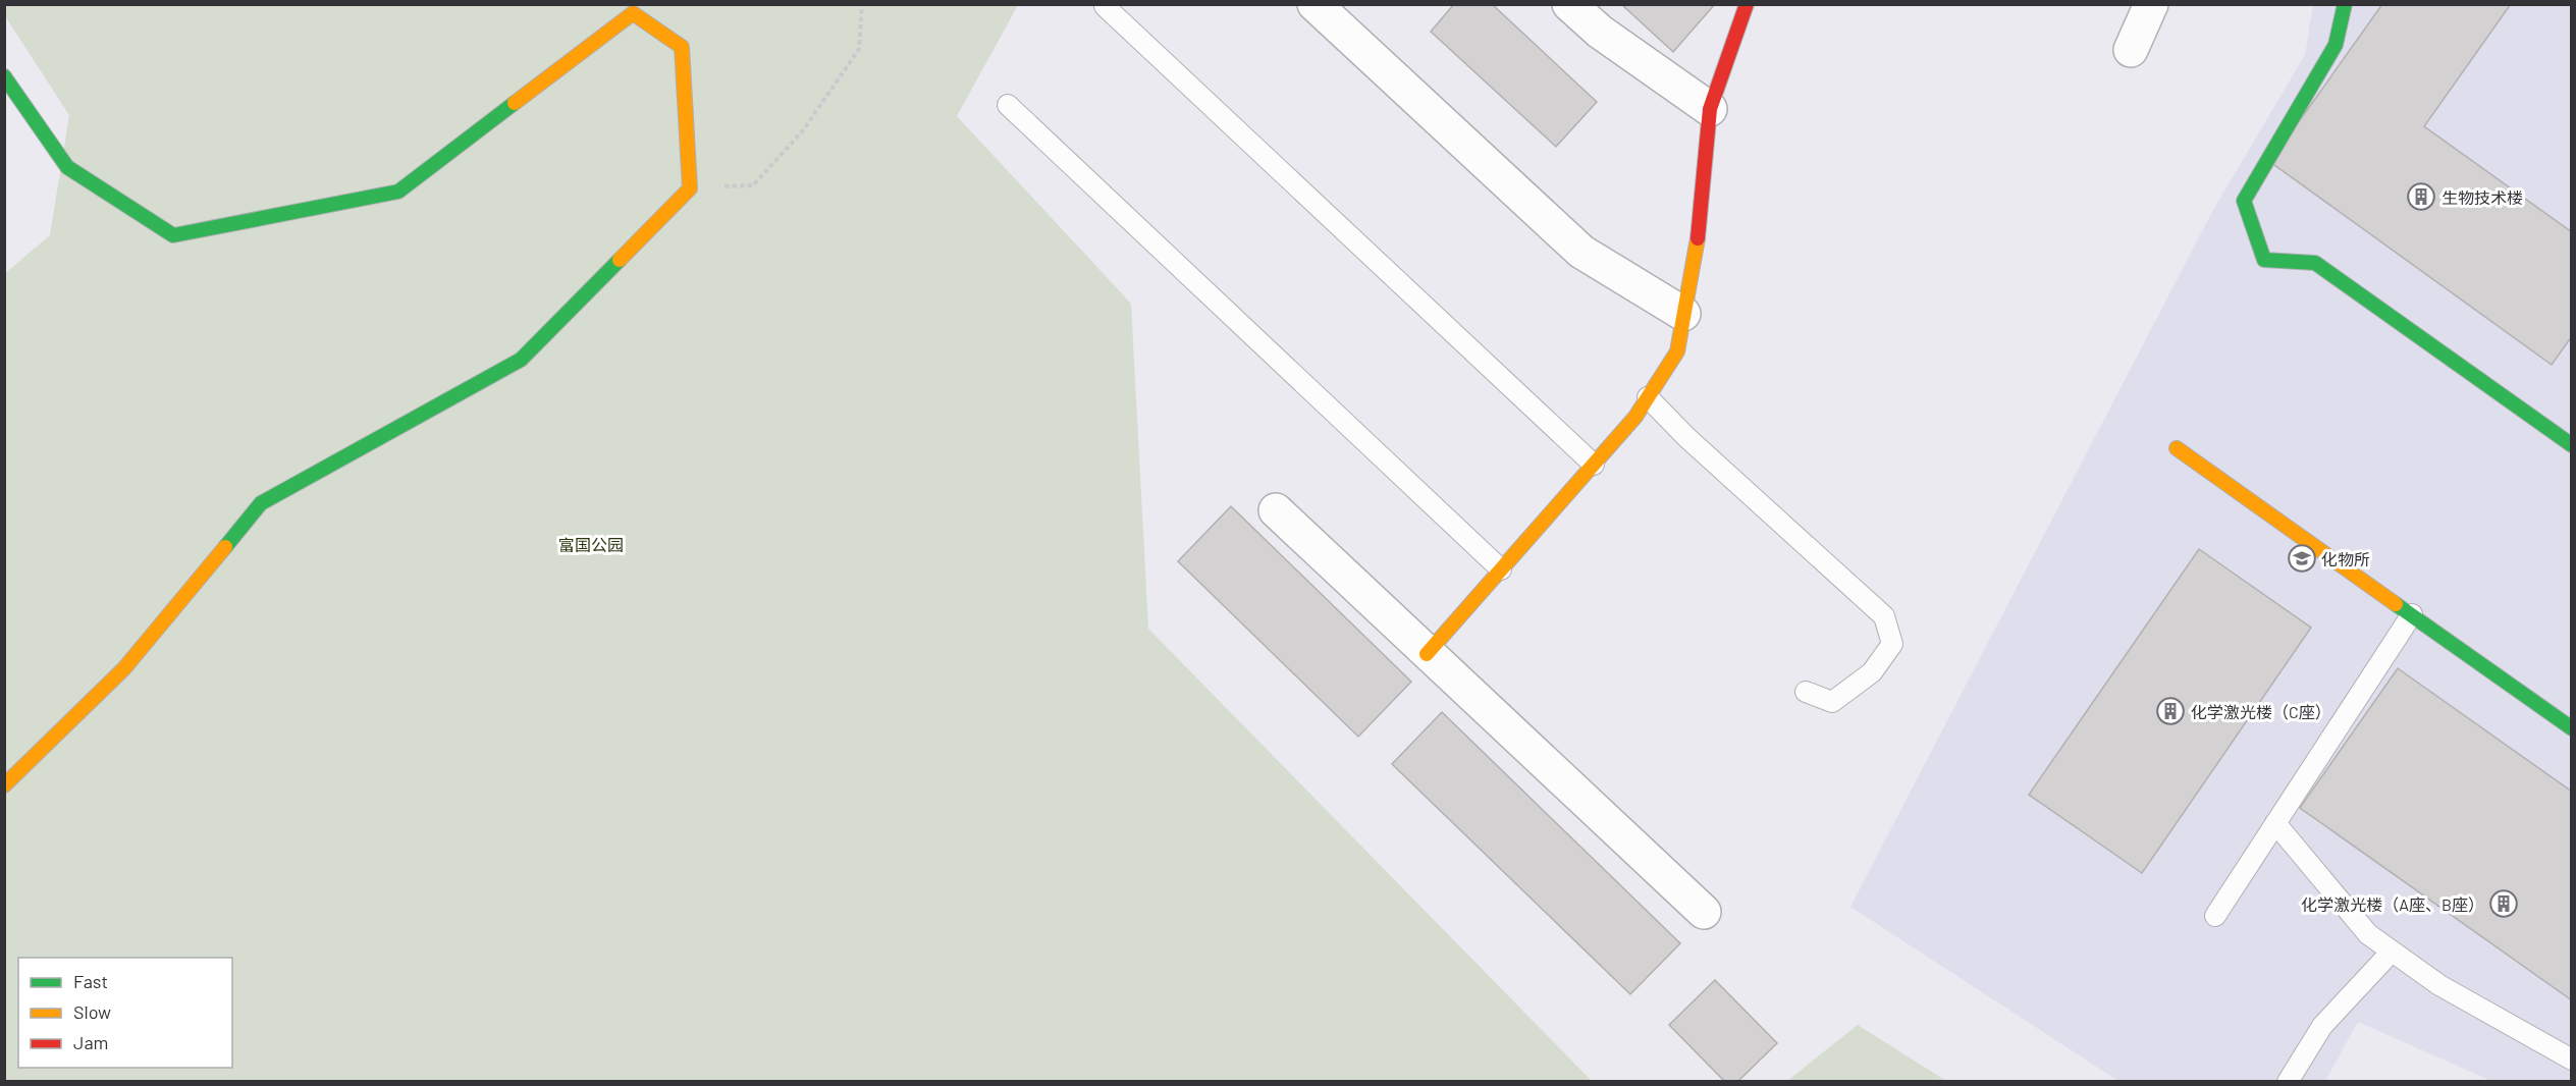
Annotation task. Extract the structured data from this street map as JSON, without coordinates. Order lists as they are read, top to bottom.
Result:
{
  "parks": ["富国公园"],
  "places": {
    "building": ["生物技术楼", "化学激光楼（C座）", "化学激光楼（A座、B座）"],
    "school or university": ["化物所"]
  },
  "legend": ["Fast", "Slow", "Jam"]
}
